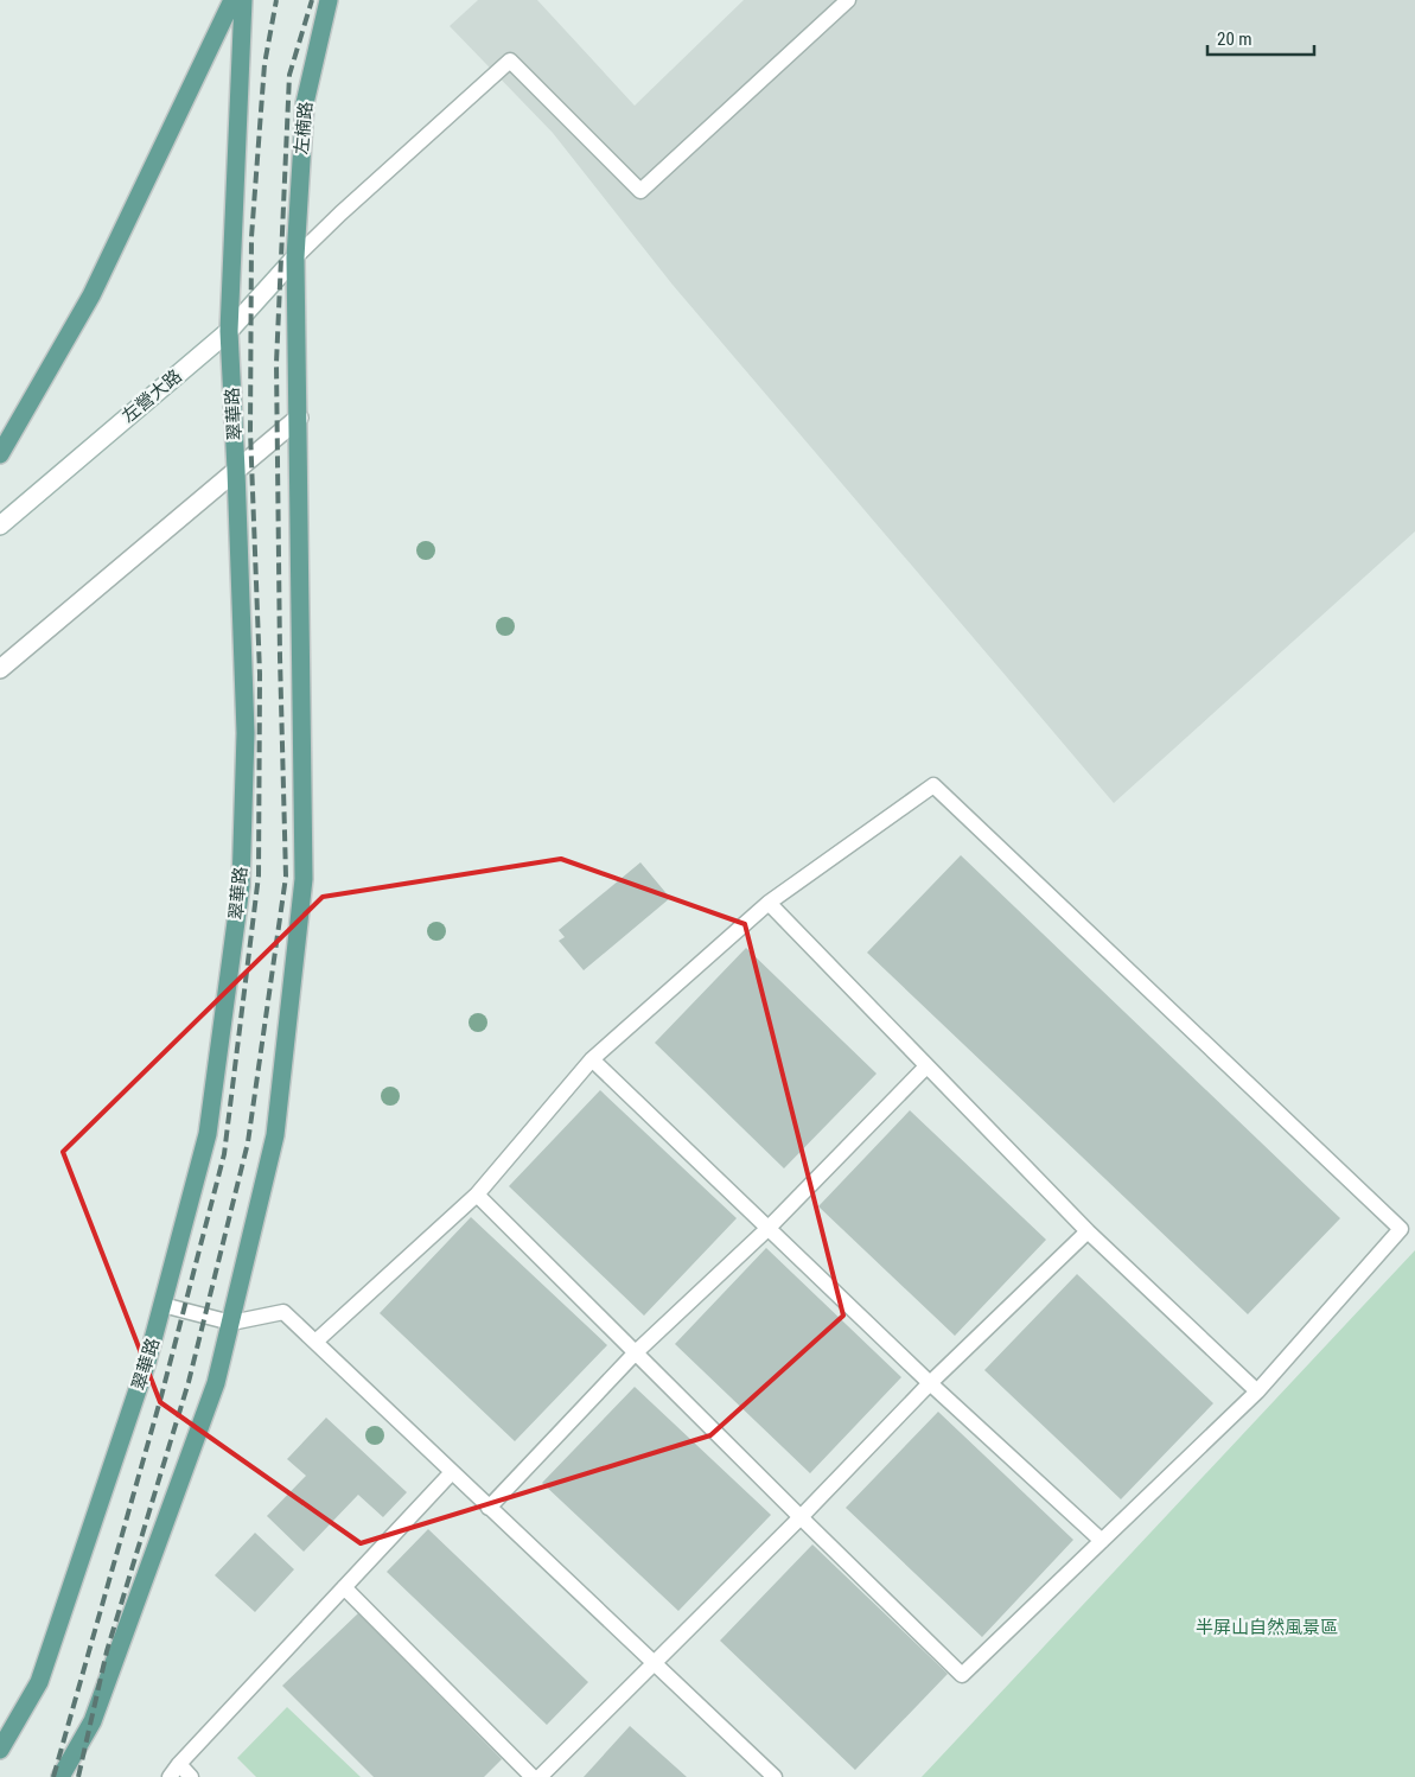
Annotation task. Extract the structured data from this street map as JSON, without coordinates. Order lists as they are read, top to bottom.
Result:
{
  "streets": {
    "main road": ["左楠路", "翠華路"],
    "street": ["左營大路"]
  },
  "crossings": [
    ["左楠路", "左營大路"],
    ["左營大路", "翠華路"]
  ],
  "parks": ["半屏山自然風景區"],
  "scale_bar": "20 m"
}
